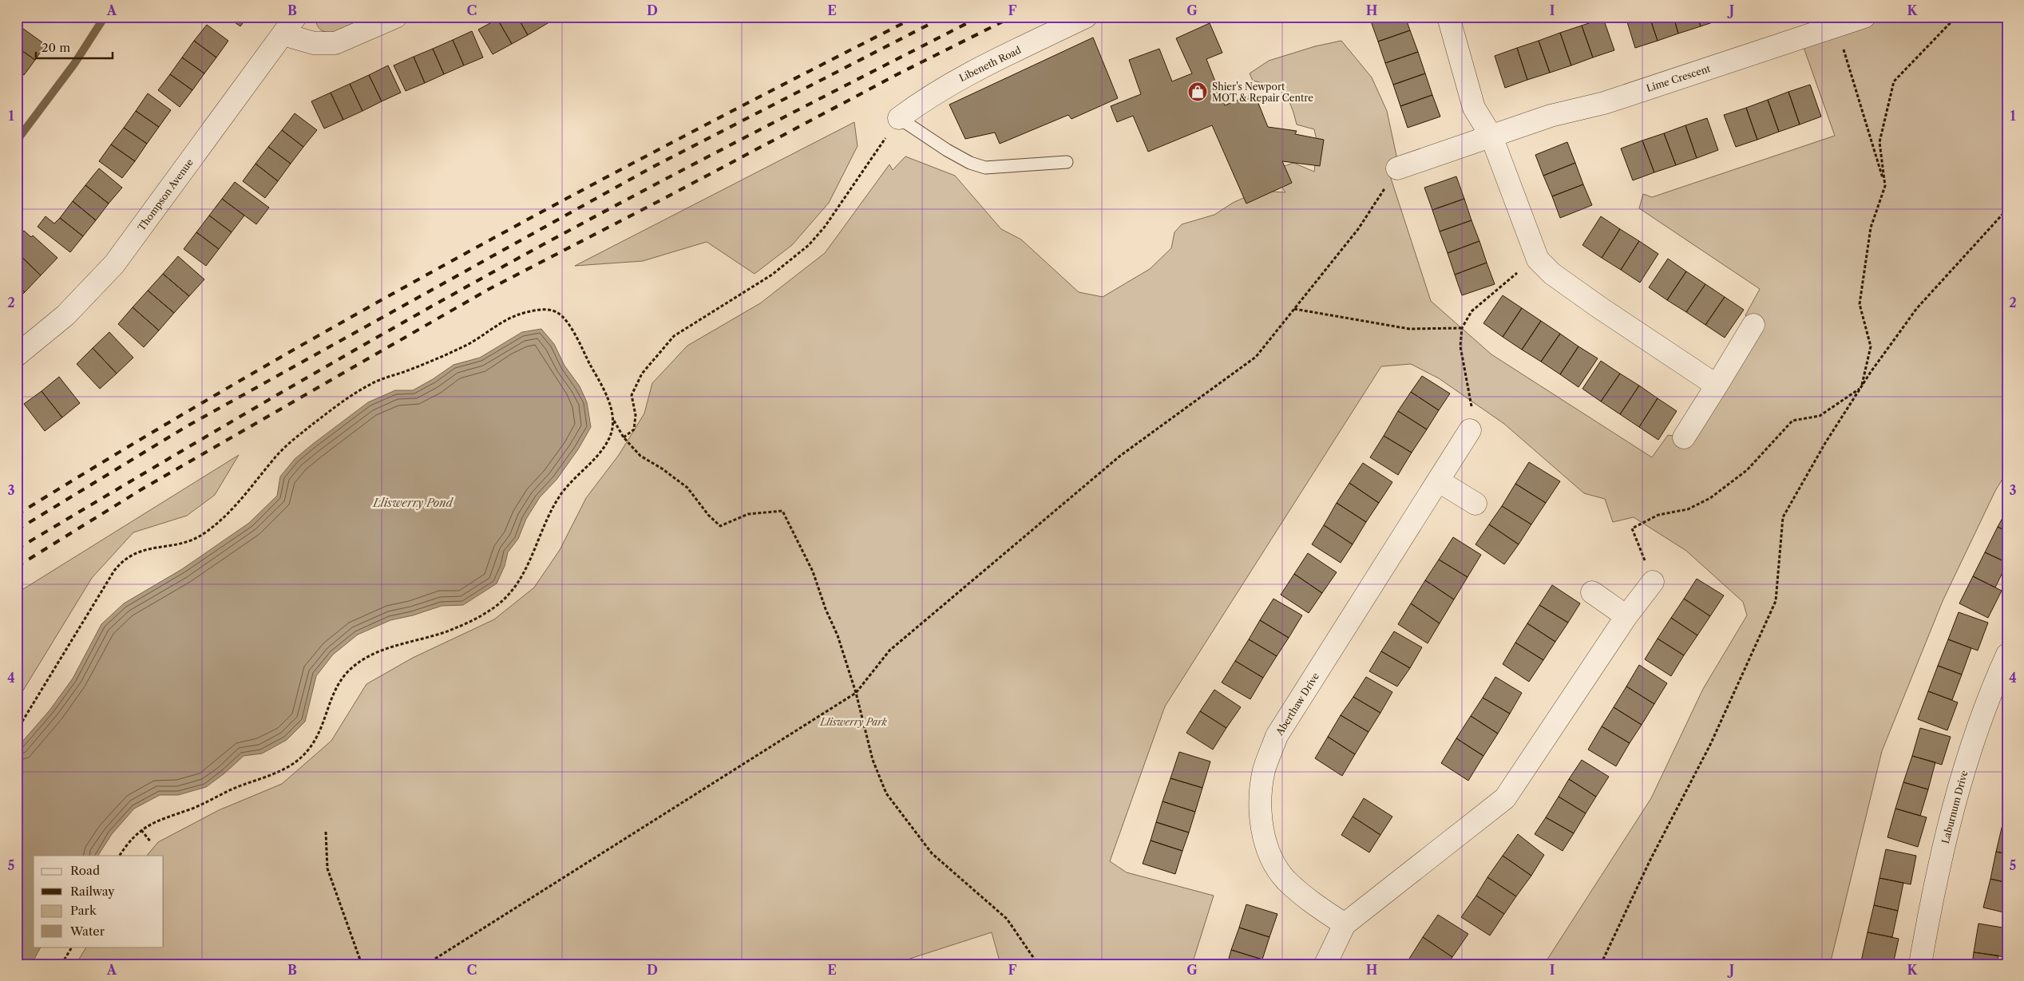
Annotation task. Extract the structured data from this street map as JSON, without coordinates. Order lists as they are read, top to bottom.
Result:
{
  "streets": {
    "street": [
      "Libeneth Road",
      "Lime Crescent",
      "Thompson Avenue",
      "Aberthaw Drive",
      "Laburnum Drive"
    ]
  },
  "water": ["Lliswerry Pond"],
  "parks": ["Lliswerry Park"],
  "places": {
    "shop": ["Shier's Newport MOT & Repair Centre"]
  },
  "legend": [
    "Road",
    "Railway",
    "Park",
    "Water"
  ],
  "scale_bar": "20 m",
  "grid": {
    "columns": [
      "A",
      "B",
      "C",
      "D",
      "E",
      "F",
      "G",
      "H",
      "I",
      "J",
      "K"
    ],
    "rows": [
      "1",
      "2",
      "3",
      "4",
      "5"
    ]
  }
}
